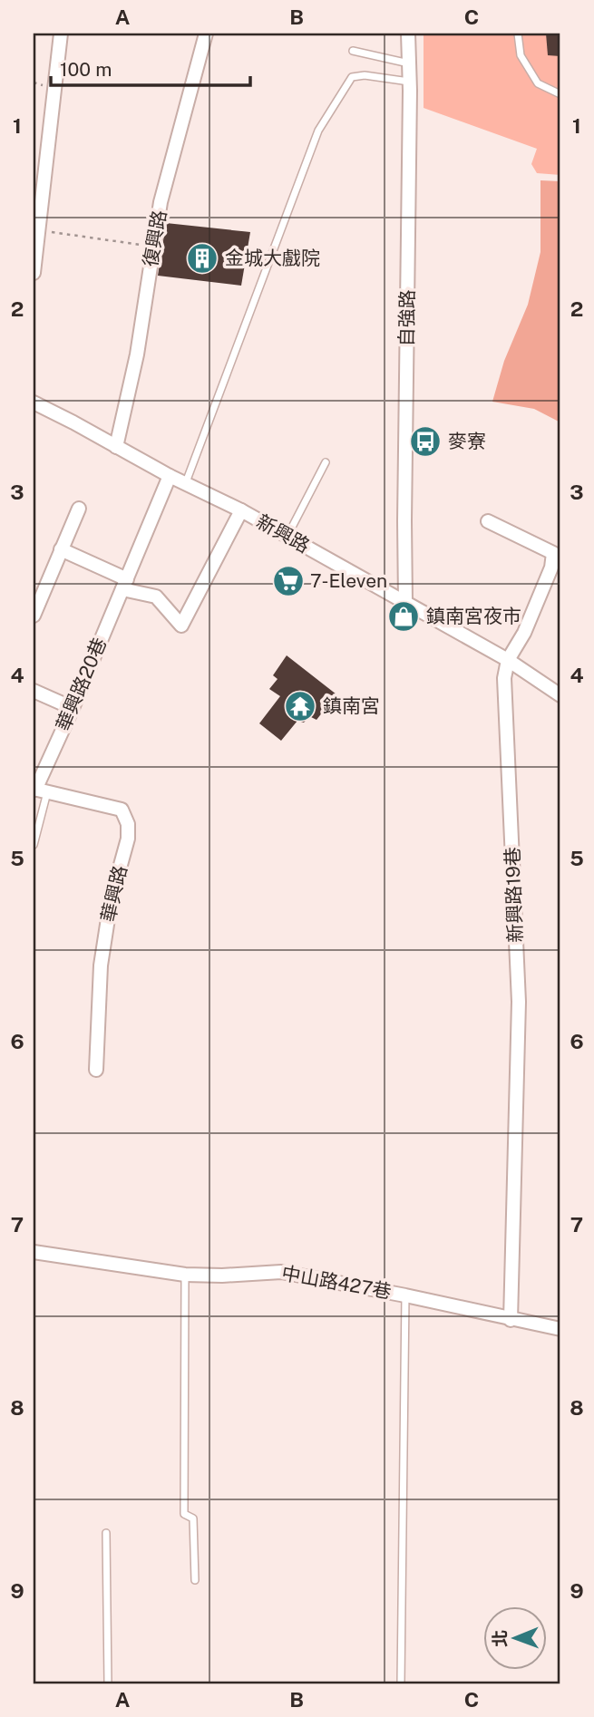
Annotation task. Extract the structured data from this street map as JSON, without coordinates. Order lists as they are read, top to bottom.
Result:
{
  "streets": {
    "street": [
      "復興路",
      "自強路",
      "新興路",
      "華興路20巷",
      "華興路",
      "新興路19巷",
      "中山路427巷"
    ]
  },
  "crossings": [
    ["復興路", "新興路"],
    ["自強路", "新興路"],
    ["新興路", "華興路20巷"],
    ["新興路", "新興路19巷"],
    ["華興路20巷", "華興路"],
    ["新興路19巷", "中山路427巷"]
  ],
  "places": {
    "building": ["金城大戲院"],
    "bus stop": ["麥寮"],
    "supermarket": ["7-Eleven"],
    "shop": ["鎮南宮夜市"],
    "temple": ["鎮南宮"]
  },
  "scale_bar": "100 m",
  "north": "left",
  "grid": {
    "columns": ["A", "B", "C"],
    "rows": [
      "1",
      "2",
      "3",
      "4",
      "5",
      "6",
      "7",
      "8",
      "9"
    ]
  }
}
